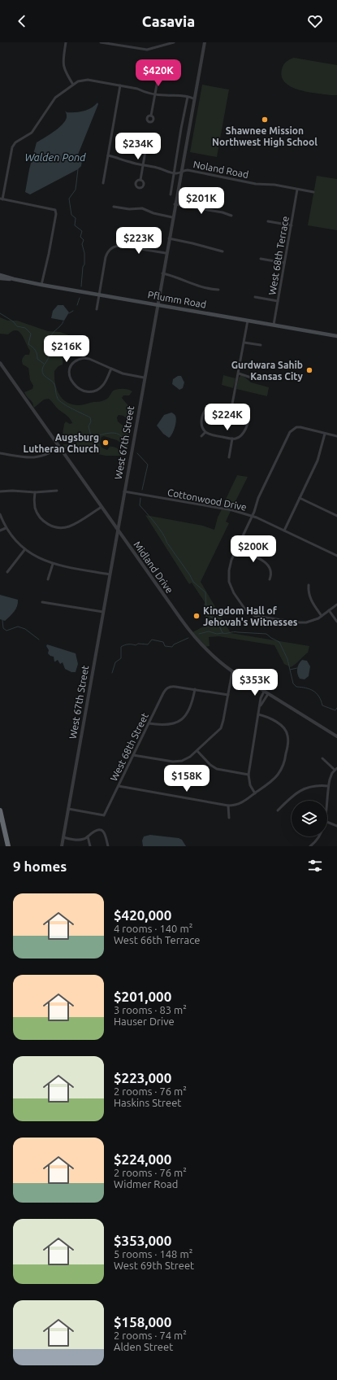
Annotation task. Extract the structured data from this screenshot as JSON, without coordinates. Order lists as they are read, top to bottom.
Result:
{
  "streets": {
    "main road": ["Pflumm Road"],
    "street": [
      "Noland Road",
      "West 68th Terrace",
      "West 67th Street",
      "Cottonwood Drive",
      "Midland Drive",
      "West 68th Street"
    ]
  },
  "crossings": [
    ["Noland Road", "West 68th Terrace"],
    ["Noland Road", "West 67th Street"],
    ["West 68th Terrace", "Pflumm Road"],
    ["Pflumm Road", "West 67th Street"],
    ["West 67th Street", "Cottonwood Drive"],
    ["West 67th Street", "Midland Drive"],
    ["West 67th Street", "West 68th Street"]
  ],
  "water": ["Walden Pond"],
  "places": [
    "Shawnee Mission Northwest High School",
    "Gurdwara Sahib Kansas City",
    "Augsburg Lutheran Church",
    "Kingdom Hall of Jehovah's Witnesses"
  ],
  "page": {
    "header": "Casavia",
    "price": [
      "$420K",
      "$234K",
      "$201K",
      "$223K",
      "$216K",
      "$224K",
      "$200K",
      "$353K",
      "$158K"
    ],
    "heading": "9 homes",
    "list": [
      {
        "name": "$420,000",
        "note": "4 rooms · 140 m² · West 66th Terrace"
      },
      {
        "name": "$201,000",
        "note": "3 rooms · 83 m² · Hauser Drive"
      },
      {
        "name": "$223,000",
        "note": "2 rooms · 76 m² · Haskins Street"
      },
      {
        "name": "$224,000",
        "note": "2 rooms · 76 m² · Widmer Road"
      },
      {
        "name": "$353,000",
        "note": "5 rooms · 148 m² · West 69th Street"
      },
      {
        "name": "$158,000",
        "note": "2 rooms · 74 m² · Alden Street"
      }
    ]
  }
}
